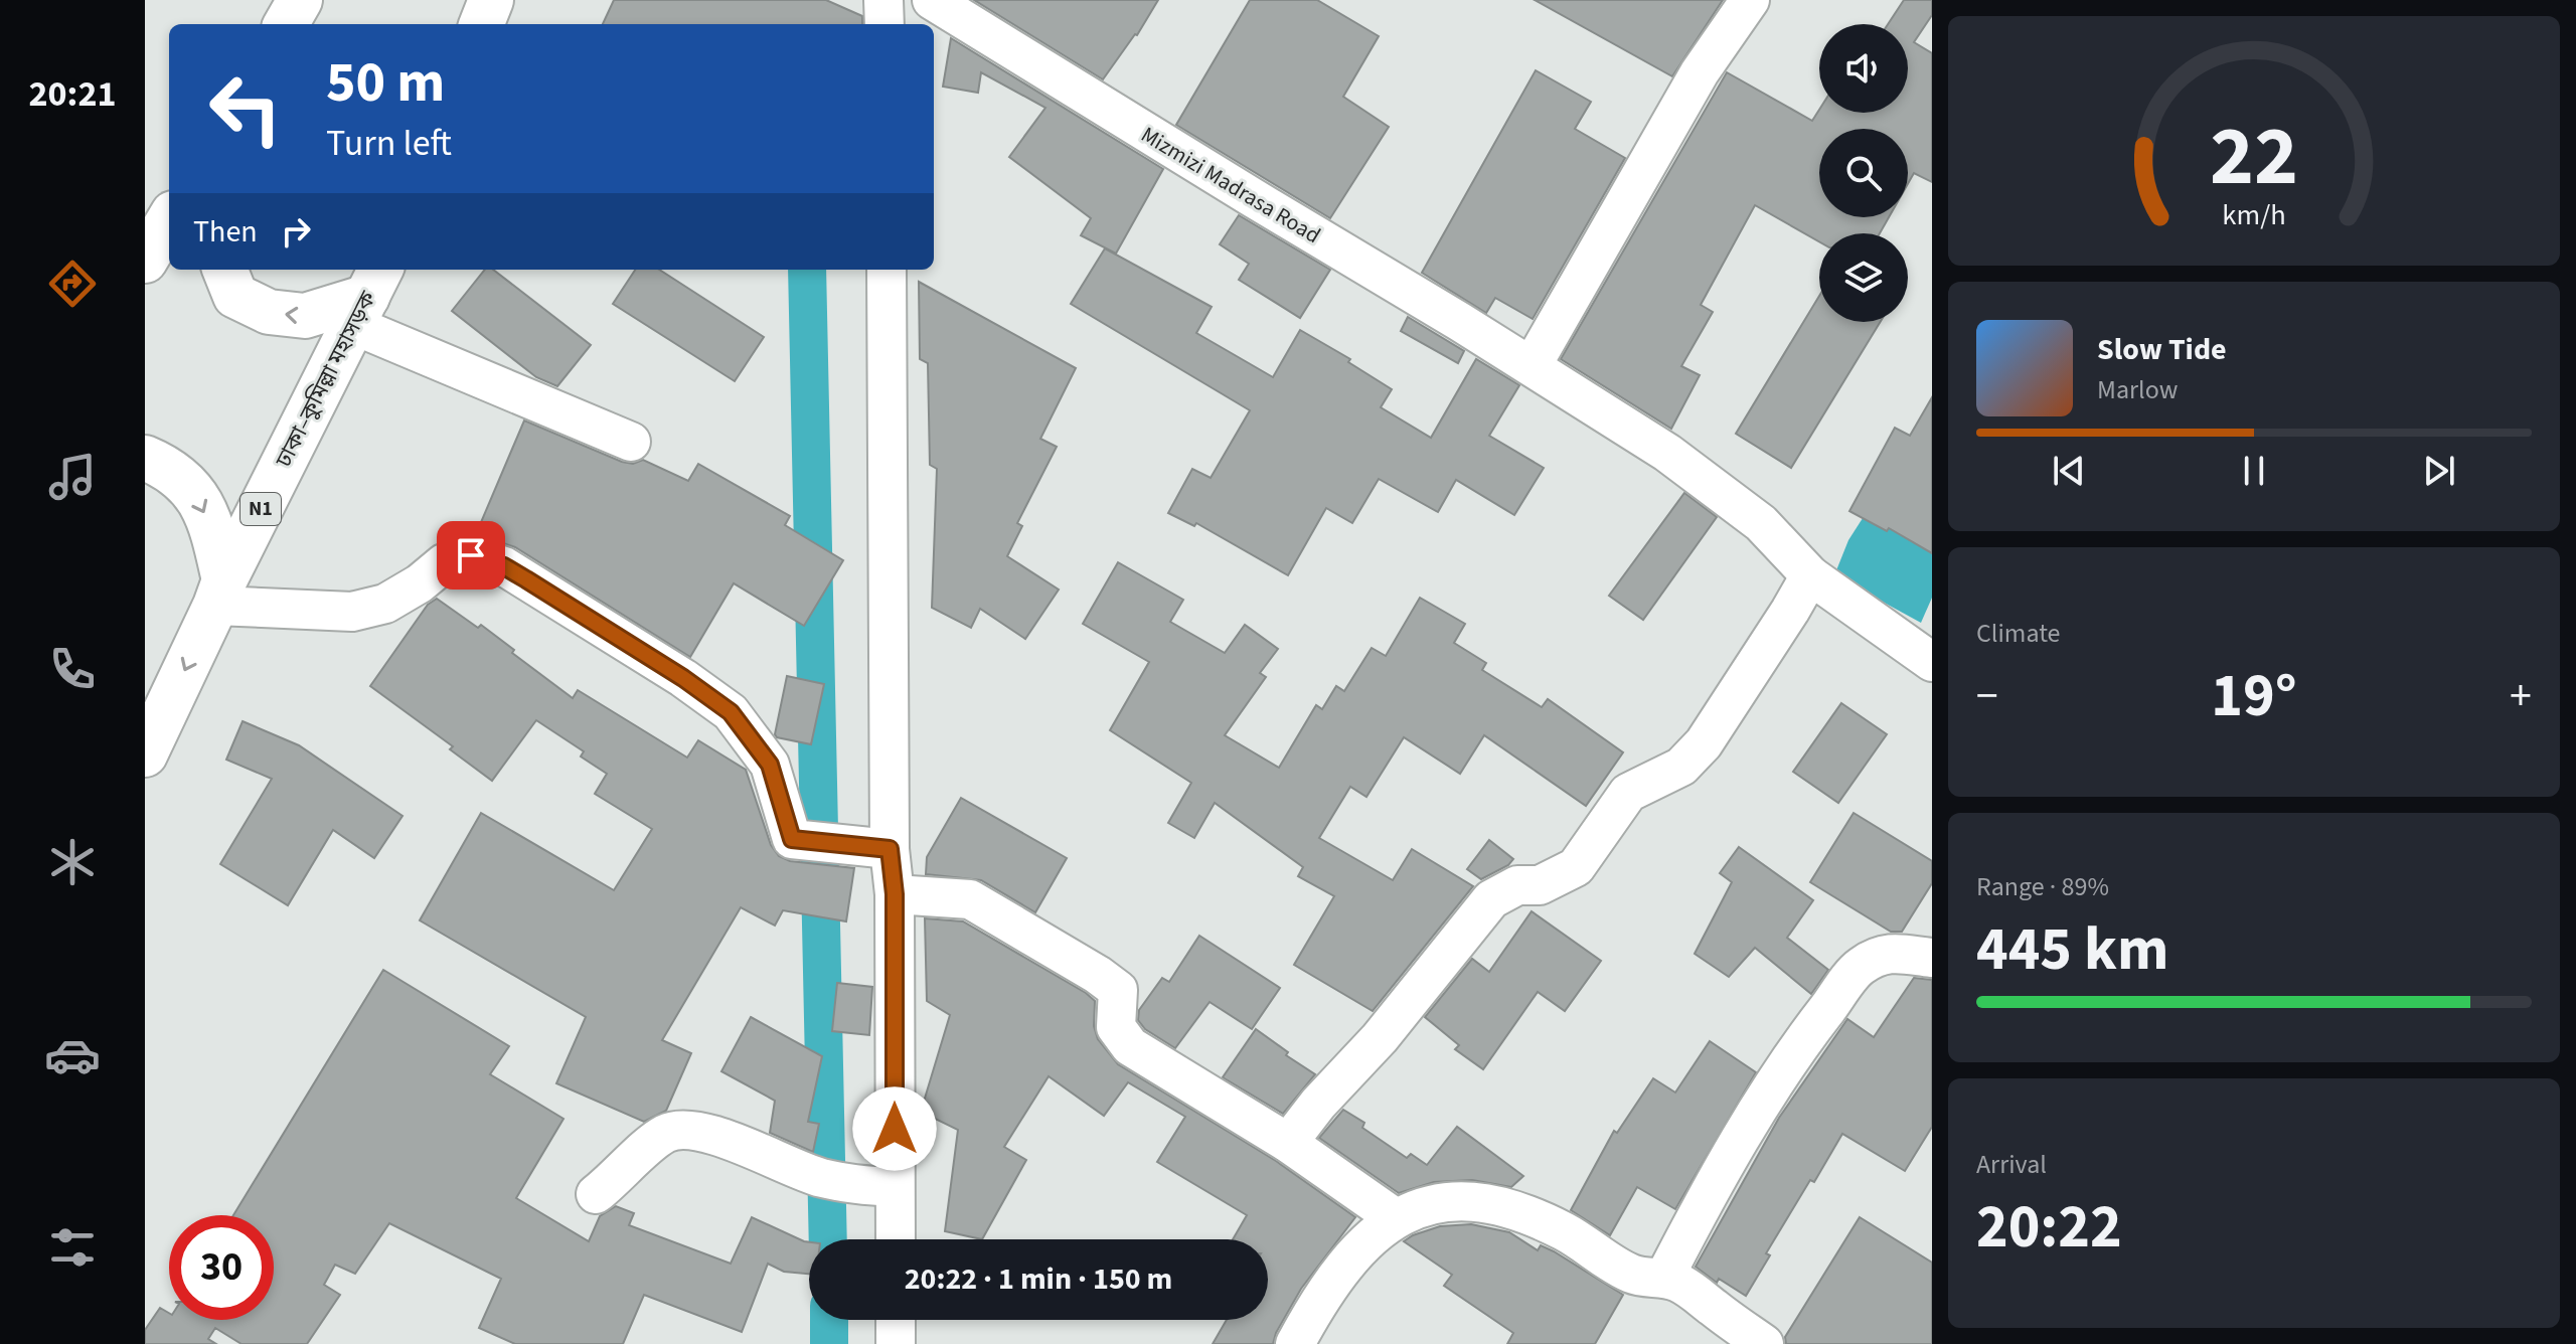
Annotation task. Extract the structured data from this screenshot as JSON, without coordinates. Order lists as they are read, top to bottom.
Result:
{
  "streets": {
    "highway": ["ঢাকা–কুমিল্লা মহাসড়ক", "N1"],
    "street": ["Mizmizi Madrasa Road"]
  },
  "page": {
    "tabs": "20:21",
    "turn": ["50 m", "Turn left"],
    "then": "Then",
    "song": ["Slow Tide", "Marlow"],
    "tile": [
      "Climate",
      ["Range · 89%", "445 km"],
      ["Arrival", "20:22"]
    ],
    "heat": ["−", "19°", "+"],
    "limit": "30",
    "trip": "20:22 · 1 min · 150 m",
    "gauge": ["22", "km/h"]
  }
}
